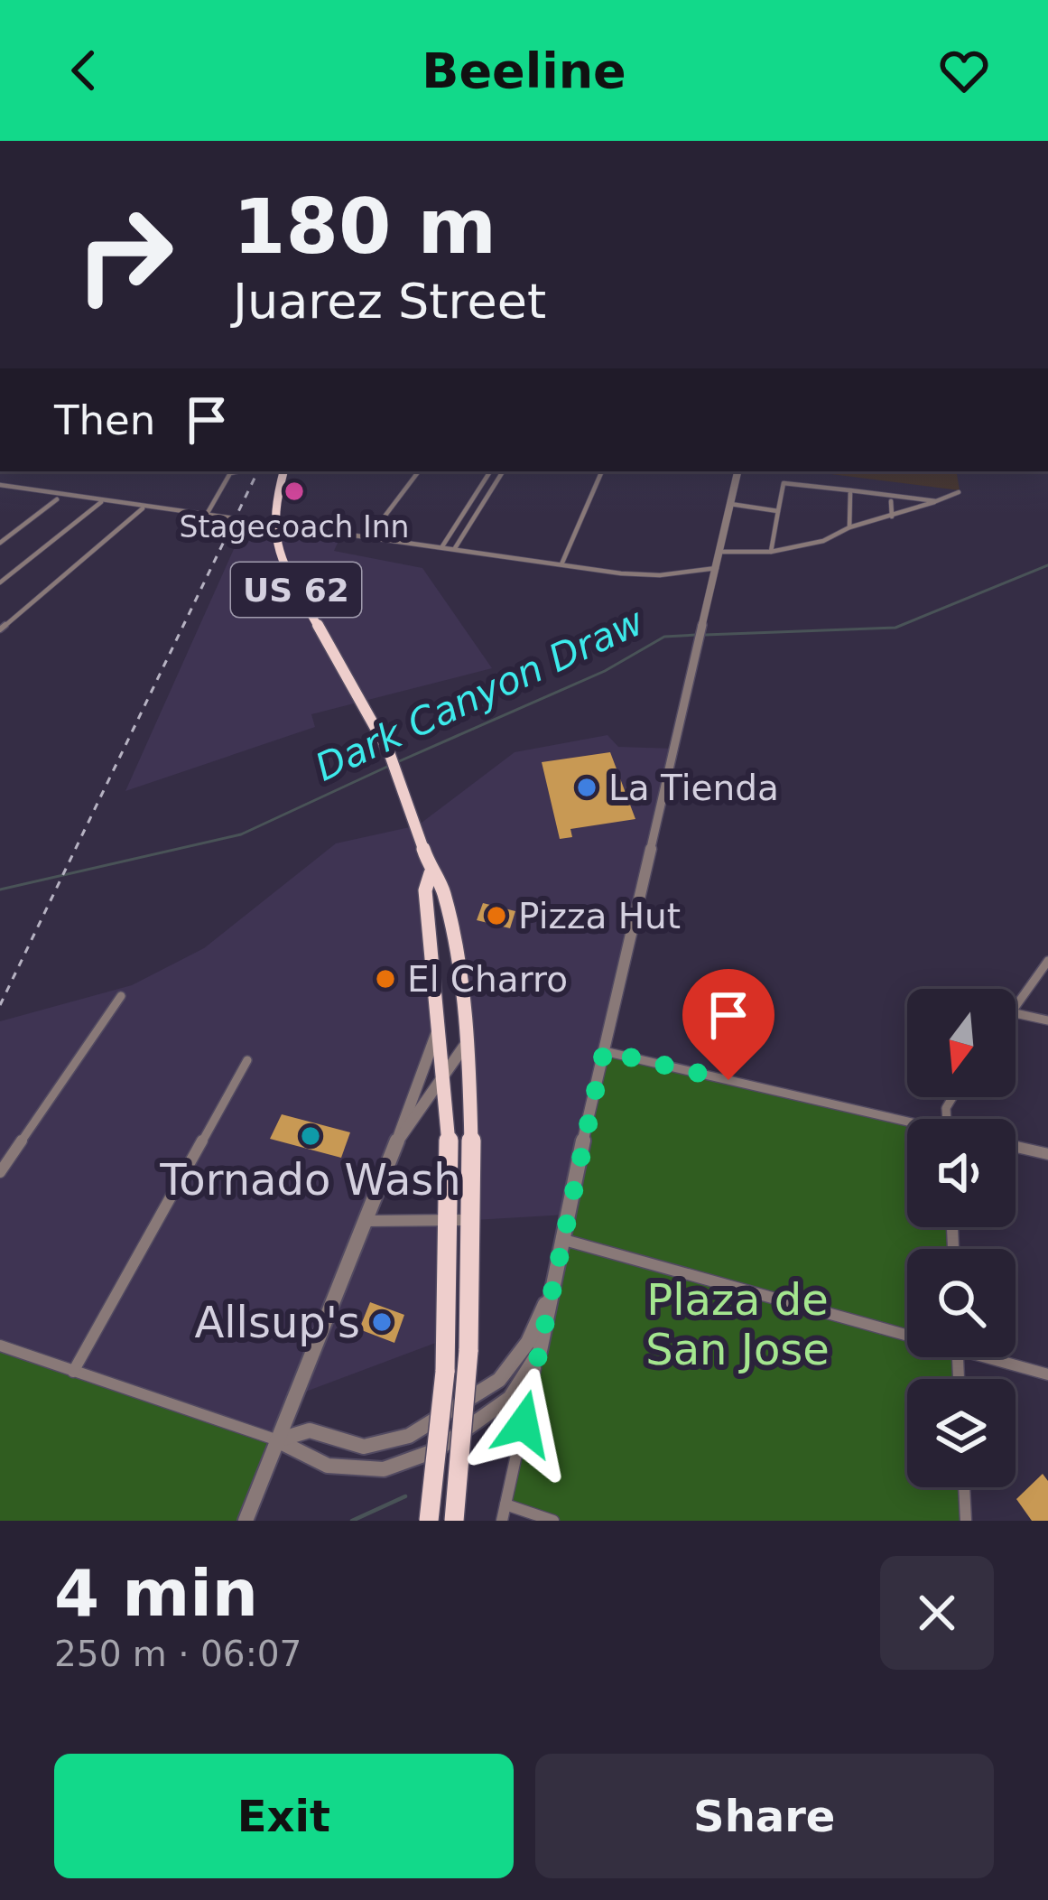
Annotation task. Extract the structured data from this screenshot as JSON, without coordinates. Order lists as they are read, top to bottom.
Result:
{
  "streets": {
    "highway": ["US 62"]
  },
  "water": ["Dark Canyon Draw"],
  "parks": ["Plaza de San Jose"],
  "places": [
    "Stagecoach Inn",
    "La Tienda",
    "Pizza Hut",
    "El Charro",
    "Tornado Wash",
    "Allsup's"
  ],
  "north": "bottom",
  "page": {
    "header": "Beeline",
    "turn": ["180 m", "Juarez Street"],
    "then": "Then",
    "heading": ["4 min", "250 m · 06:07"],
    "buttons": ["Exit", "Share"]
  }
}
